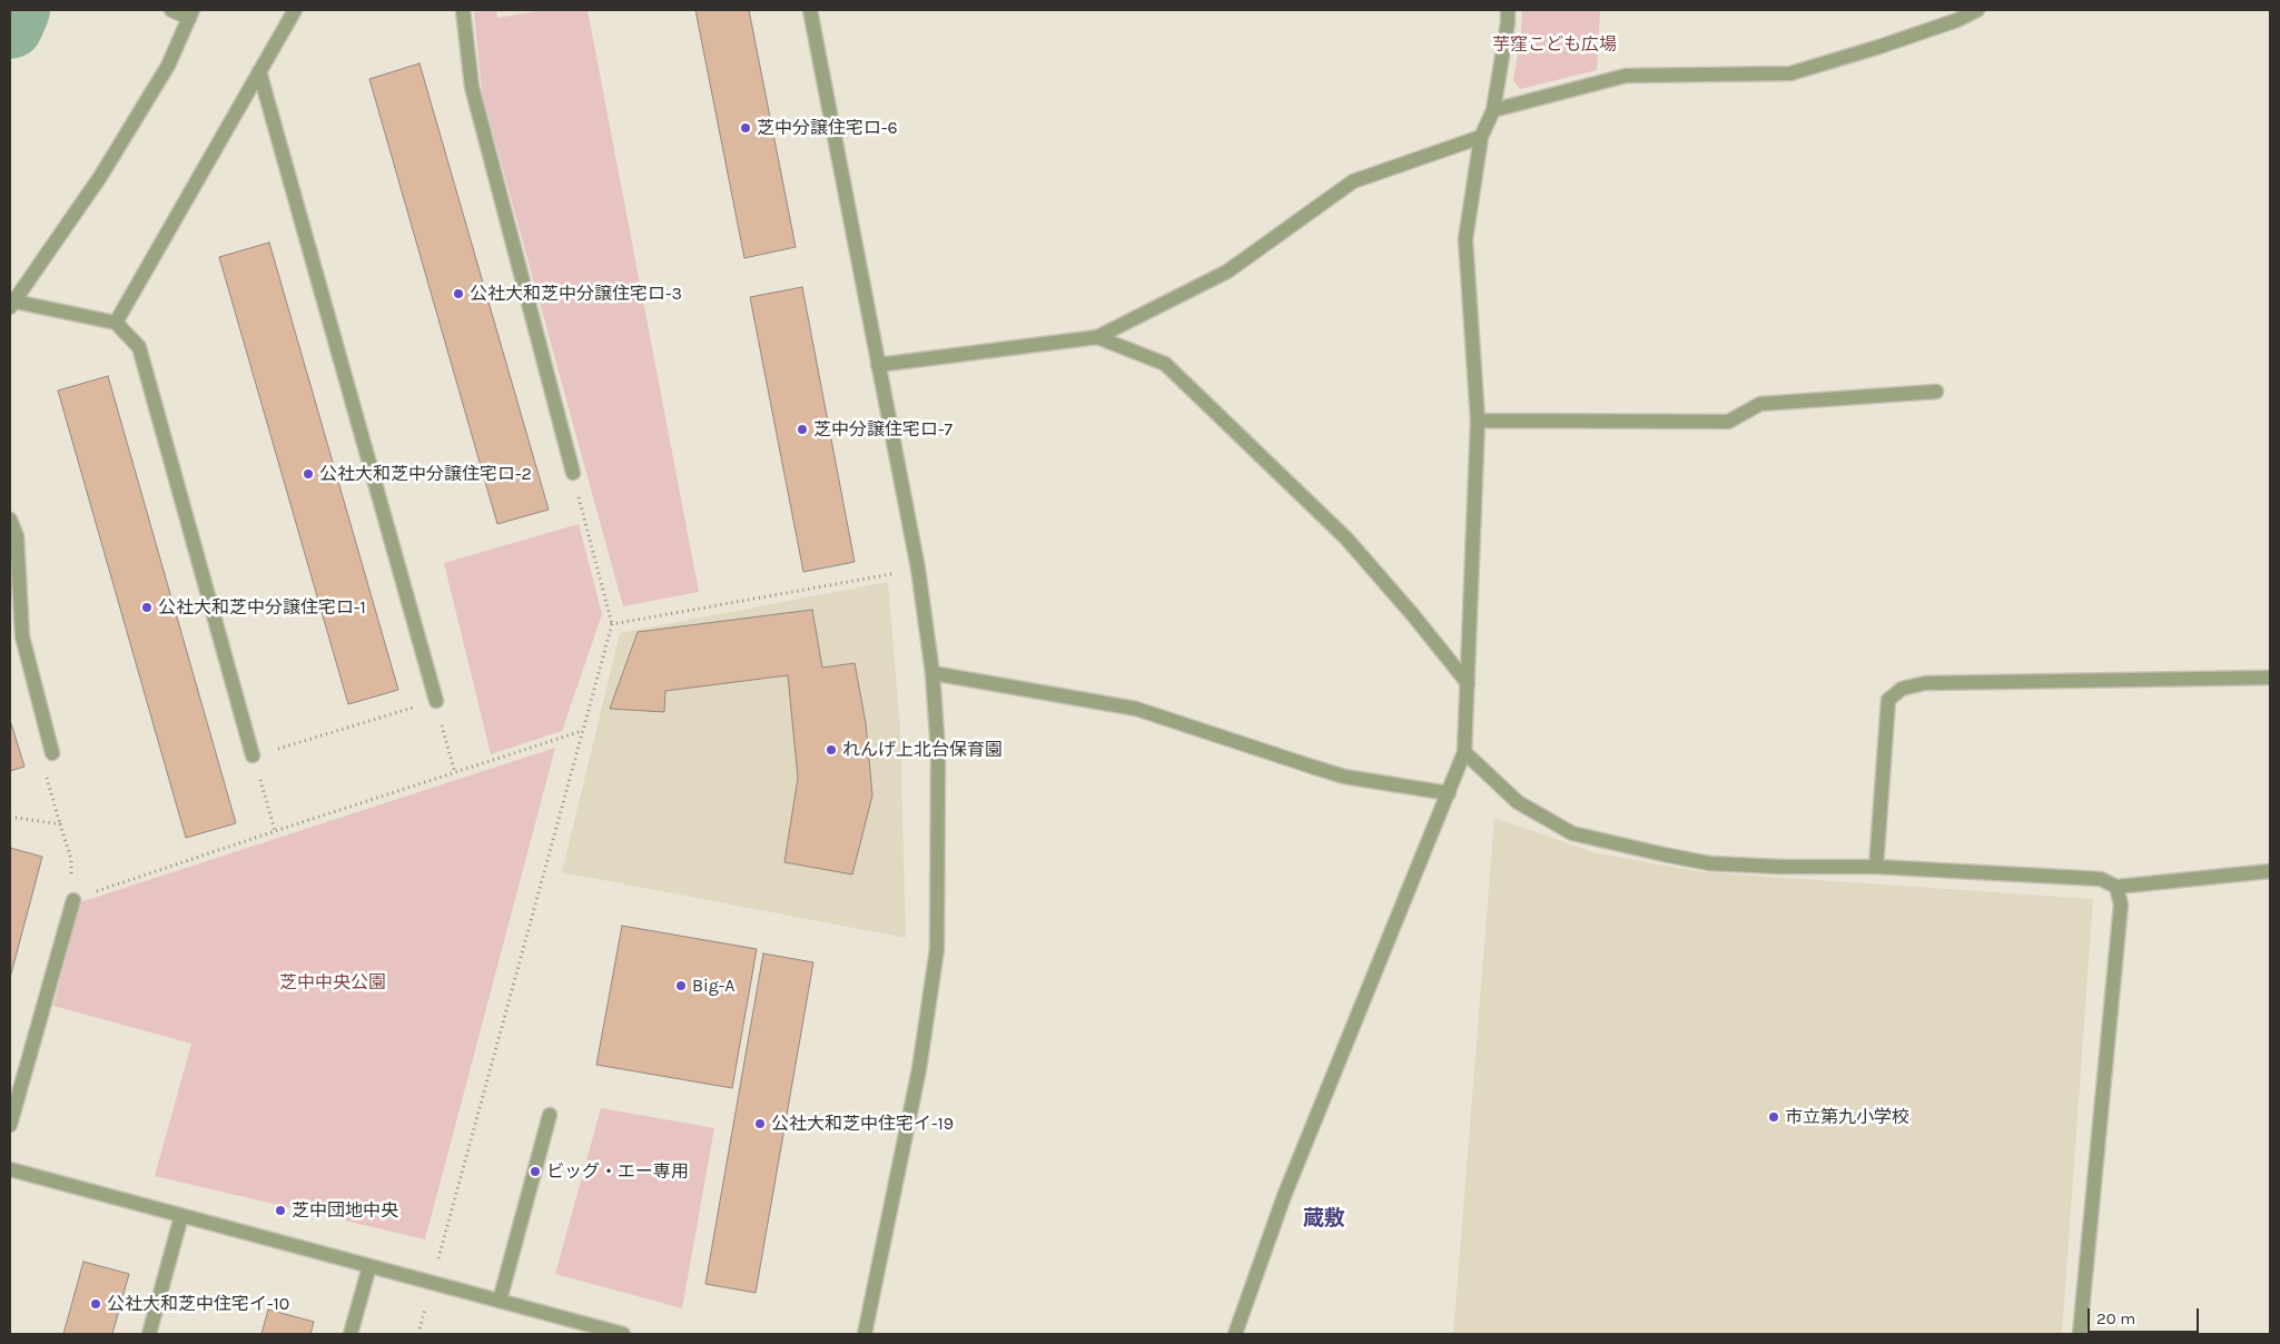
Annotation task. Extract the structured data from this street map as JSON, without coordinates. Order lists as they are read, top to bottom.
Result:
{
  "districts": ["蔵敷"],
  "parks": ["芋窪こども広場", "芝中中央公園"],
  "places": [
    "芝中分譲住宅ロ-6",
    "公社大和芝中分譲住宅ロ-3",
    "芝中分譲住宅ロ-7",
    "公社大和芝中分譲住宅ロ-2",
    "公社大和芝中分譲住宅ロ-1",
    "れんげ上北台保育園",
    "Big-A",
    "市立第九小学校",
    "公社大和芝中住宅イ-19",
    "ビッグ・エー専用",
    "芝中団地中央",
    "公社大和芝中住宅イ-10"
  ],
  "scale_bar": "20 m"
}
